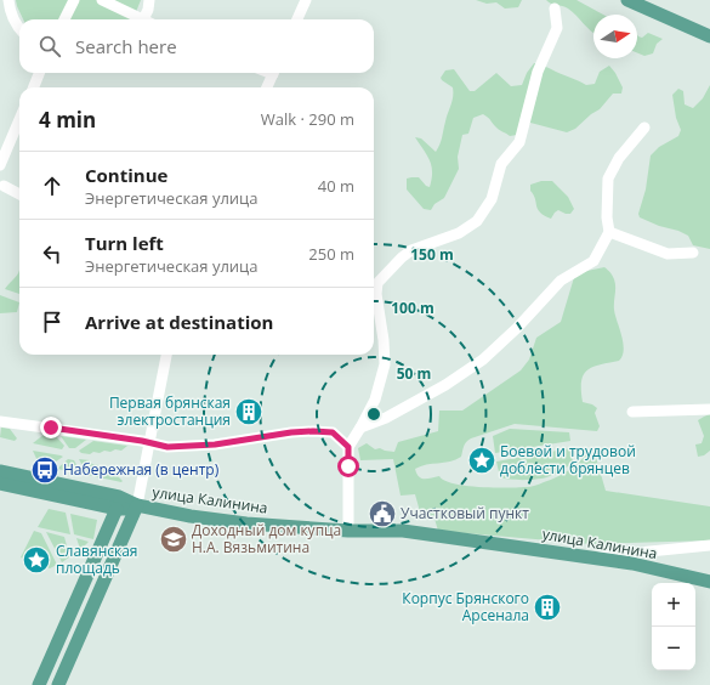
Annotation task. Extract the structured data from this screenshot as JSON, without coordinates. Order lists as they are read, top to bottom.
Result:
{
  "streets": {
    "main road": ["улица Калинина"]
  },
  "places": {
    "building": ["Первая брянская электростанция", "Корпус Брянского Арсенала"],
    "place": ["Боевой и трудовой доблести брянцев", "Славянская площадь"],
    "bus stop": ["Набережная (в центр)"],
    "public building": ["Участковый пункт"],
    "school or university": ["Доходный дом купца Н.А. Вязьмитина"]
  },
  "north": "right",
  "page": {
    "search": "Search here",
    "heading": ["4 min", "Walk · 290 m"],
    "list": [
      ["Continue", "Энергетическая улица", "40 m"],
      ["Turn left", "Энергетическая улица", "250 m"],
      "Arrive at destination"
    ],
    "map_buttons": ["+", "−"]
  },
  "rings": ["150 m", "100 m", "50 m"]
}
